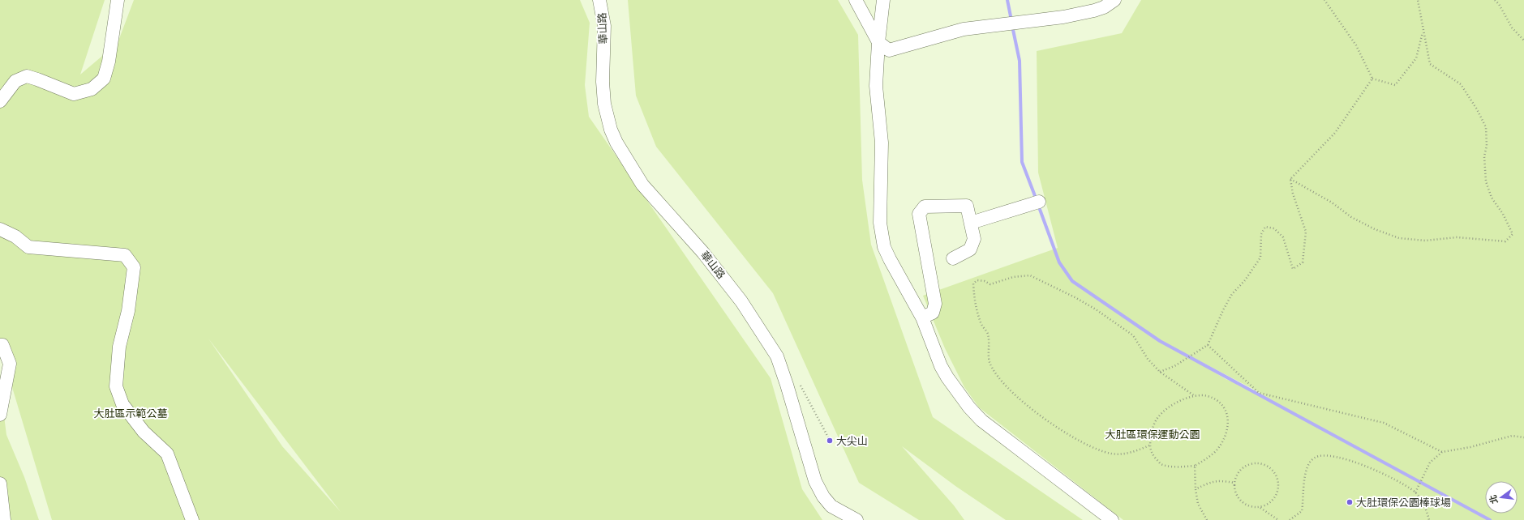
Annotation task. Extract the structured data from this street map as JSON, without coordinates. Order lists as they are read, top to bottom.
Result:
{
  "streets": {
    "street": ["華山路"]
  },
  "parks": ["大肚區示範公墓", "大肚區環保運動公園"],
  "places": ["大尖山", "大肚環保公園棒球場"],
  "north": "left"
}
